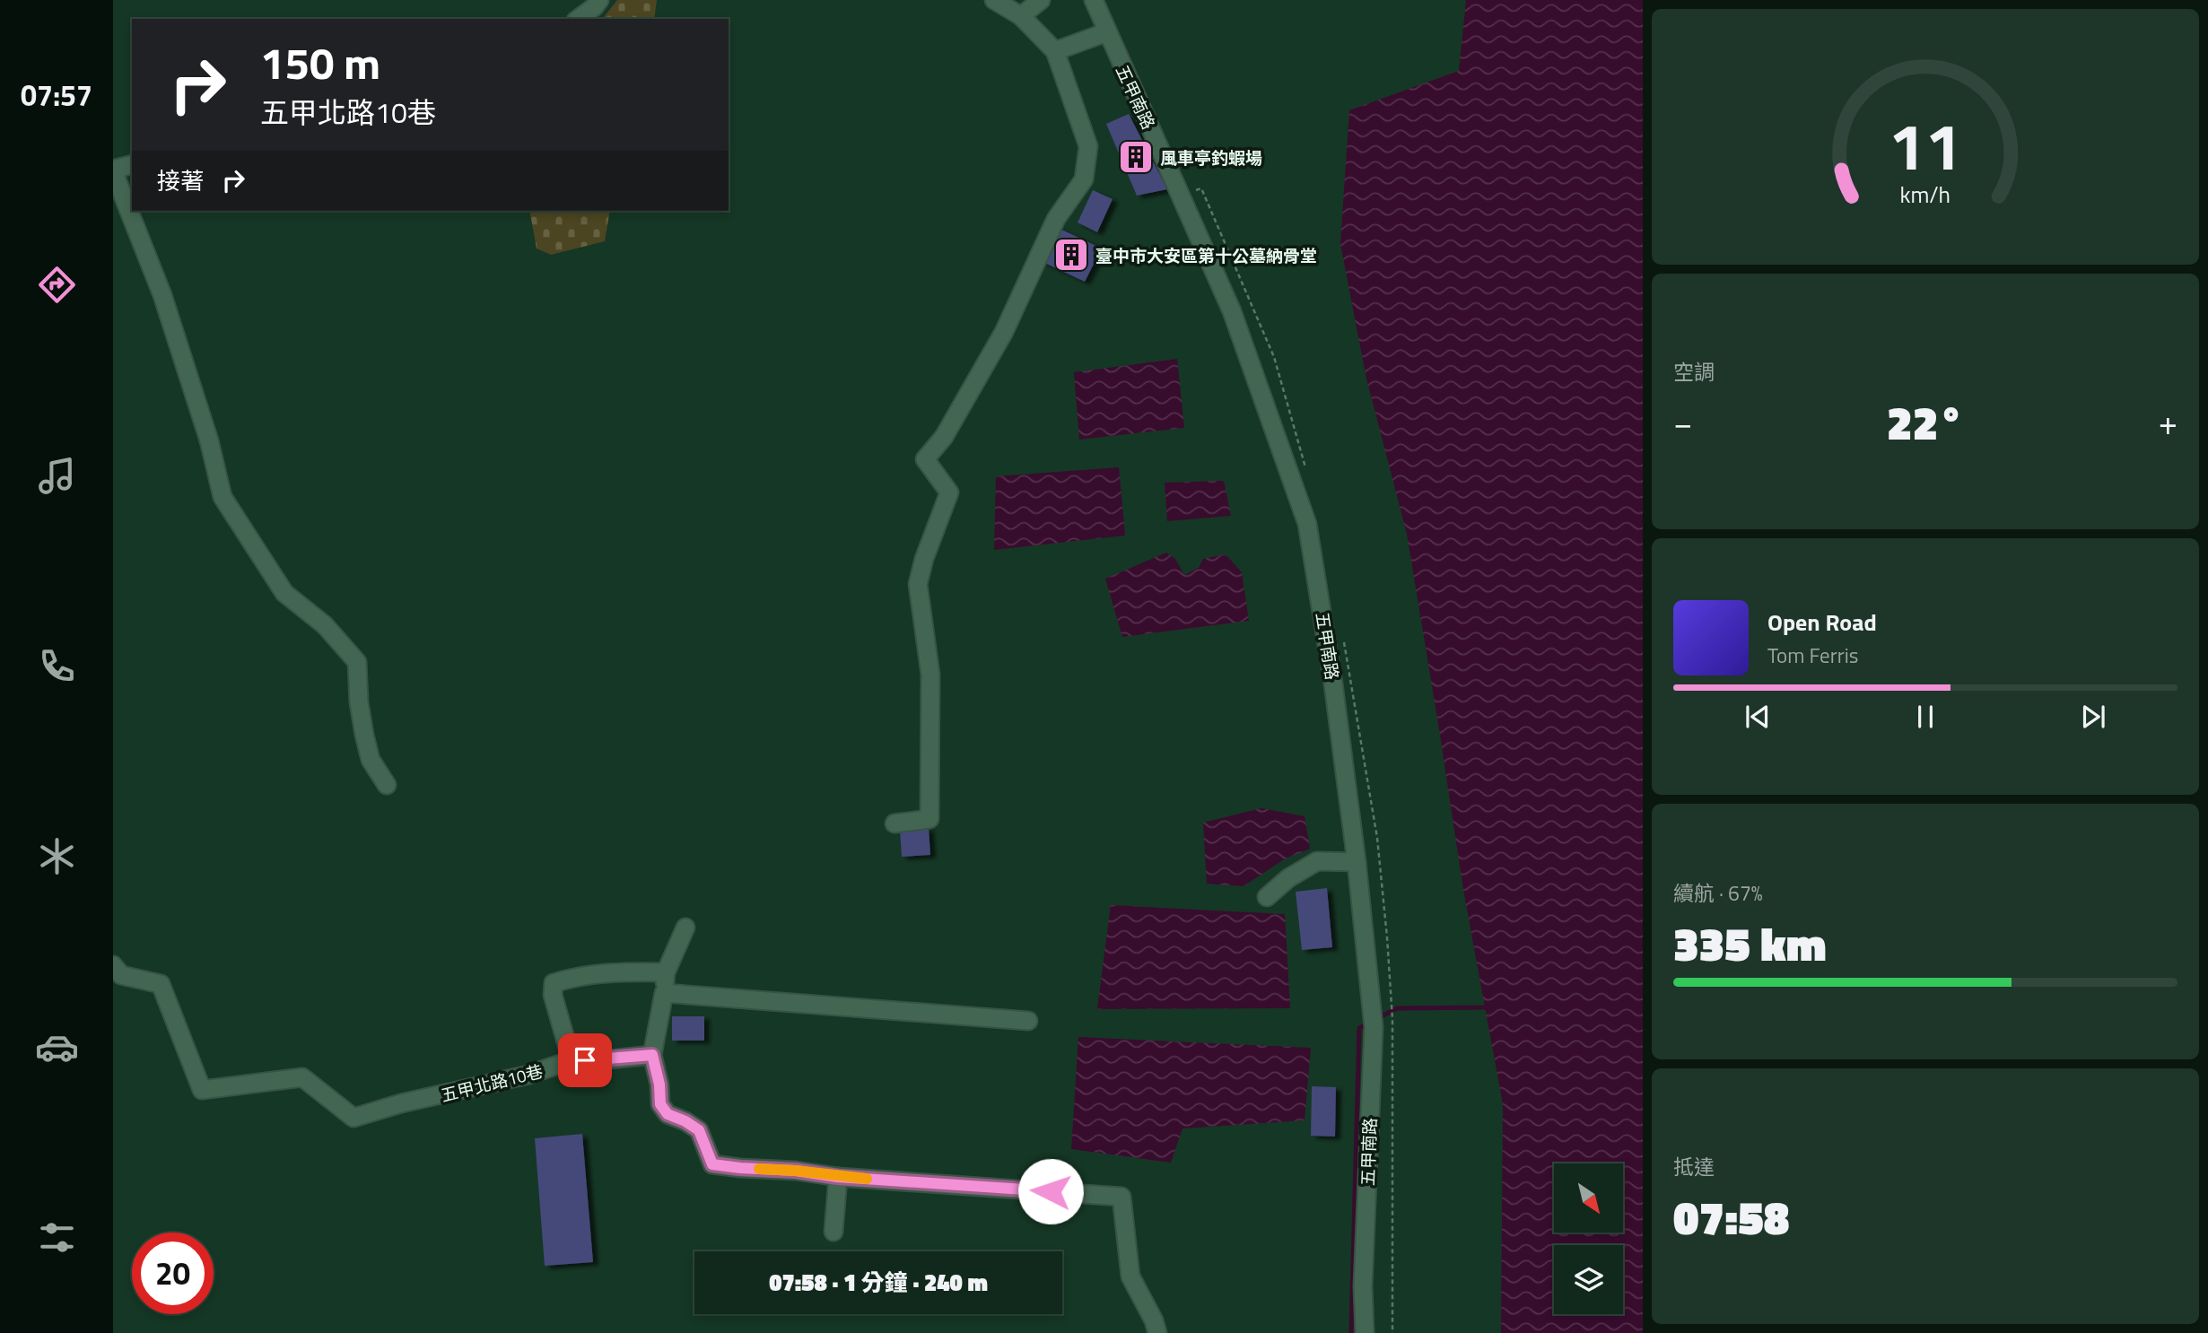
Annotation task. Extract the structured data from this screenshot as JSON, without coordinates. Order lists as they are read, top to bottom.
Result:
{
  "streets": {
    "street": ["五甲南路", "五甲北路10巷"]
  },
  "places": {
    "building": ["風車亭釣蝦場", "臺中市大安區第十公墓納骨堂"]
  },
  "north": "bottom right",
  "page": {
    "tabs": "07:57",
    "turn": ["150 m", "五甲北路10巷"],
    "then": "接著",
    "tile": [
      "空調",
      ["續航 · 67%", "335 km"],
      ["抵達", "07:58"]
    ],
    "heat": ["−", "22°", "+"],
    "song": ["Open Road", "Tom Ferris"],
    "limit": "20",
    "trip": "07:58 · 1 分鐘 · 240 m",
    "gauge": ["11", "km/h"]
  }
}
